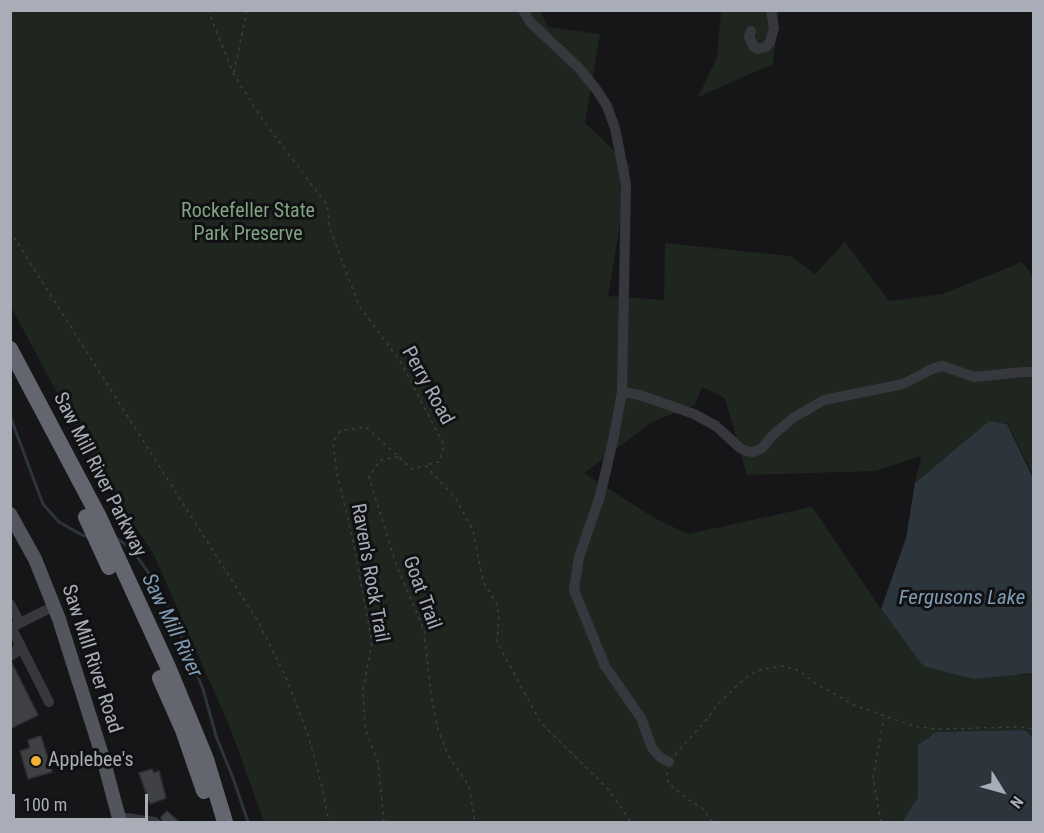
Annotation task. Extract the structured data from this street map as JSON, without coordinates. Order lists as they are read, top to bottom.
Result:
{
  "streets": {
    "highway": ["Saw Mill River Parkway"],
    "main road": ["Saw Mill River Road"],
    "path": ["Perry Road", "Raven's Rock Trail", "Goat Trail"]
  },
  "crossings": [
    ["Perry Road", "Raven's Rock Trail"],
    ["Raven's Rock Trail", "Goat Trail"]
  ],
  "water": ["Fergusons Lake", "Saw Mill River"],
  "parks": ["Rockefeller State Park Preserve"],
  "places": ["Applebee's"],
  "scale_bar": "100 m",
  "north": "bottom right"
}
